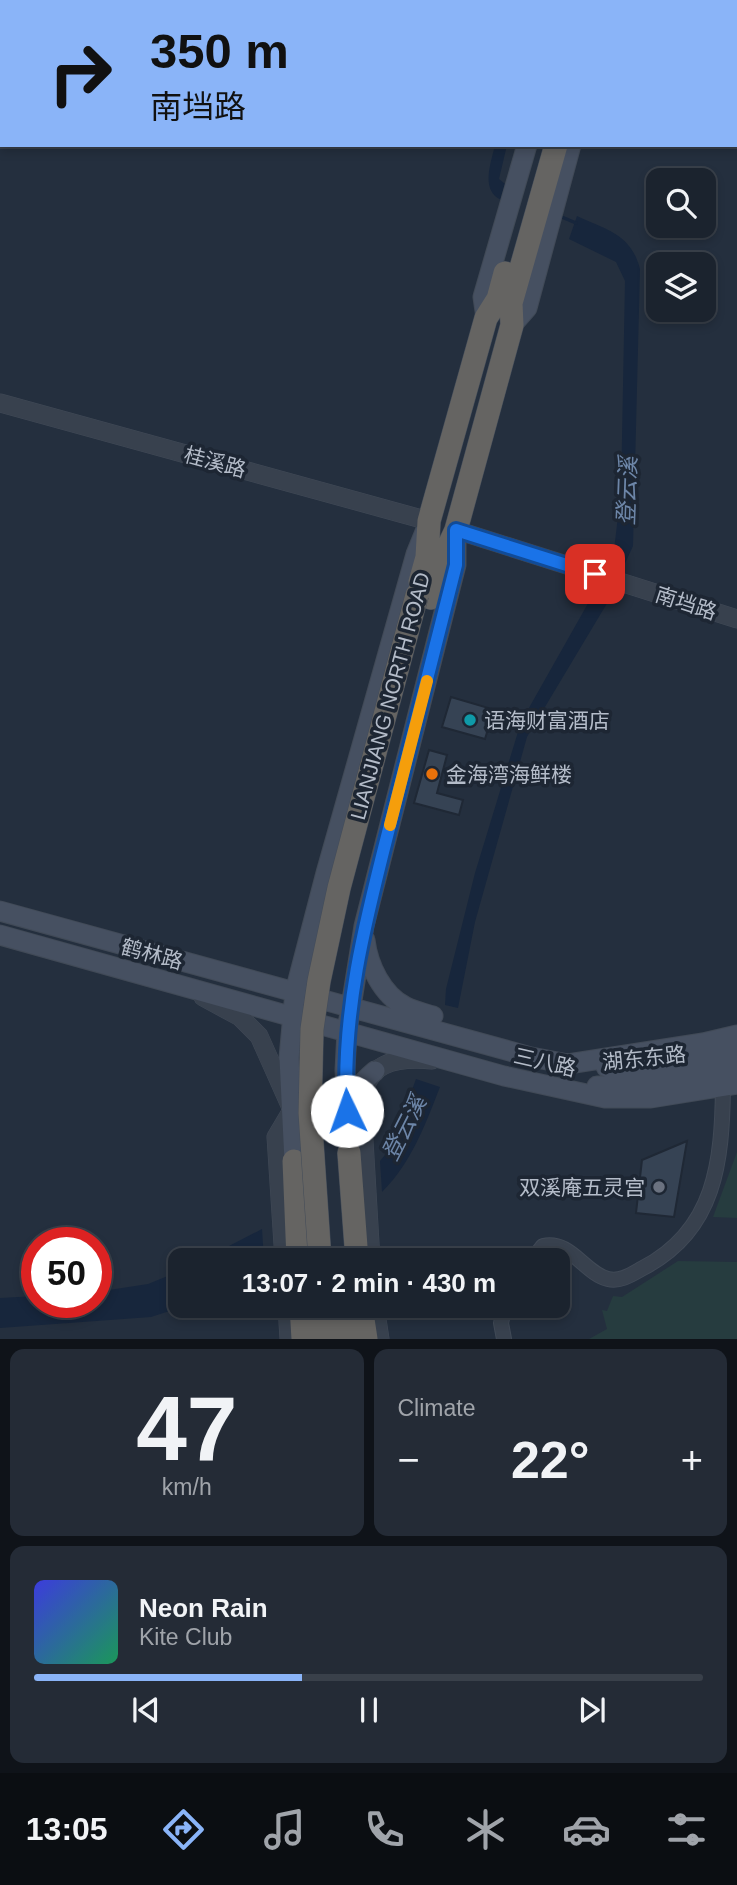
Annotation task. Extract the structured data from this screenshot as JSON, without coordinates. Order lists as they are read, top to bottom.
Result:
{
  "streets": {
    "highway": ["LIANJIANG NORTH ROAD"],
    "main road": ["鹤林路", "湖东东路", "三八路"],
    "street": ["桂溪路", "南垱路"]
  },
  "crossings": [
    ["桂溪路", "LIANJIANG NORTH ROAD"],
    ["南垱路", "LIANJIANG NORTH ROAD"],
    ["鹤林路", "三八路"],
    ["湖东东路", "三八路"]
  ],
  "water": ["登云溪"],
  "places": ["语海财富酒店", "金海湾海鲜楼", "双溪庵五灵宫"],
  "page": {
    "turn": ["350 m", "南垱路"],
    "limit": "50",
    "trip": "13:07 · 2 min · 430 m",
    "tile": [
      ["47", "km/h"],
      "Climate"
    ],
    "heat": ["−", "22°", "+"],
    "song": ["Neon Rain", "Kite Club"],
    "tabs": "13:05"
  }
}
